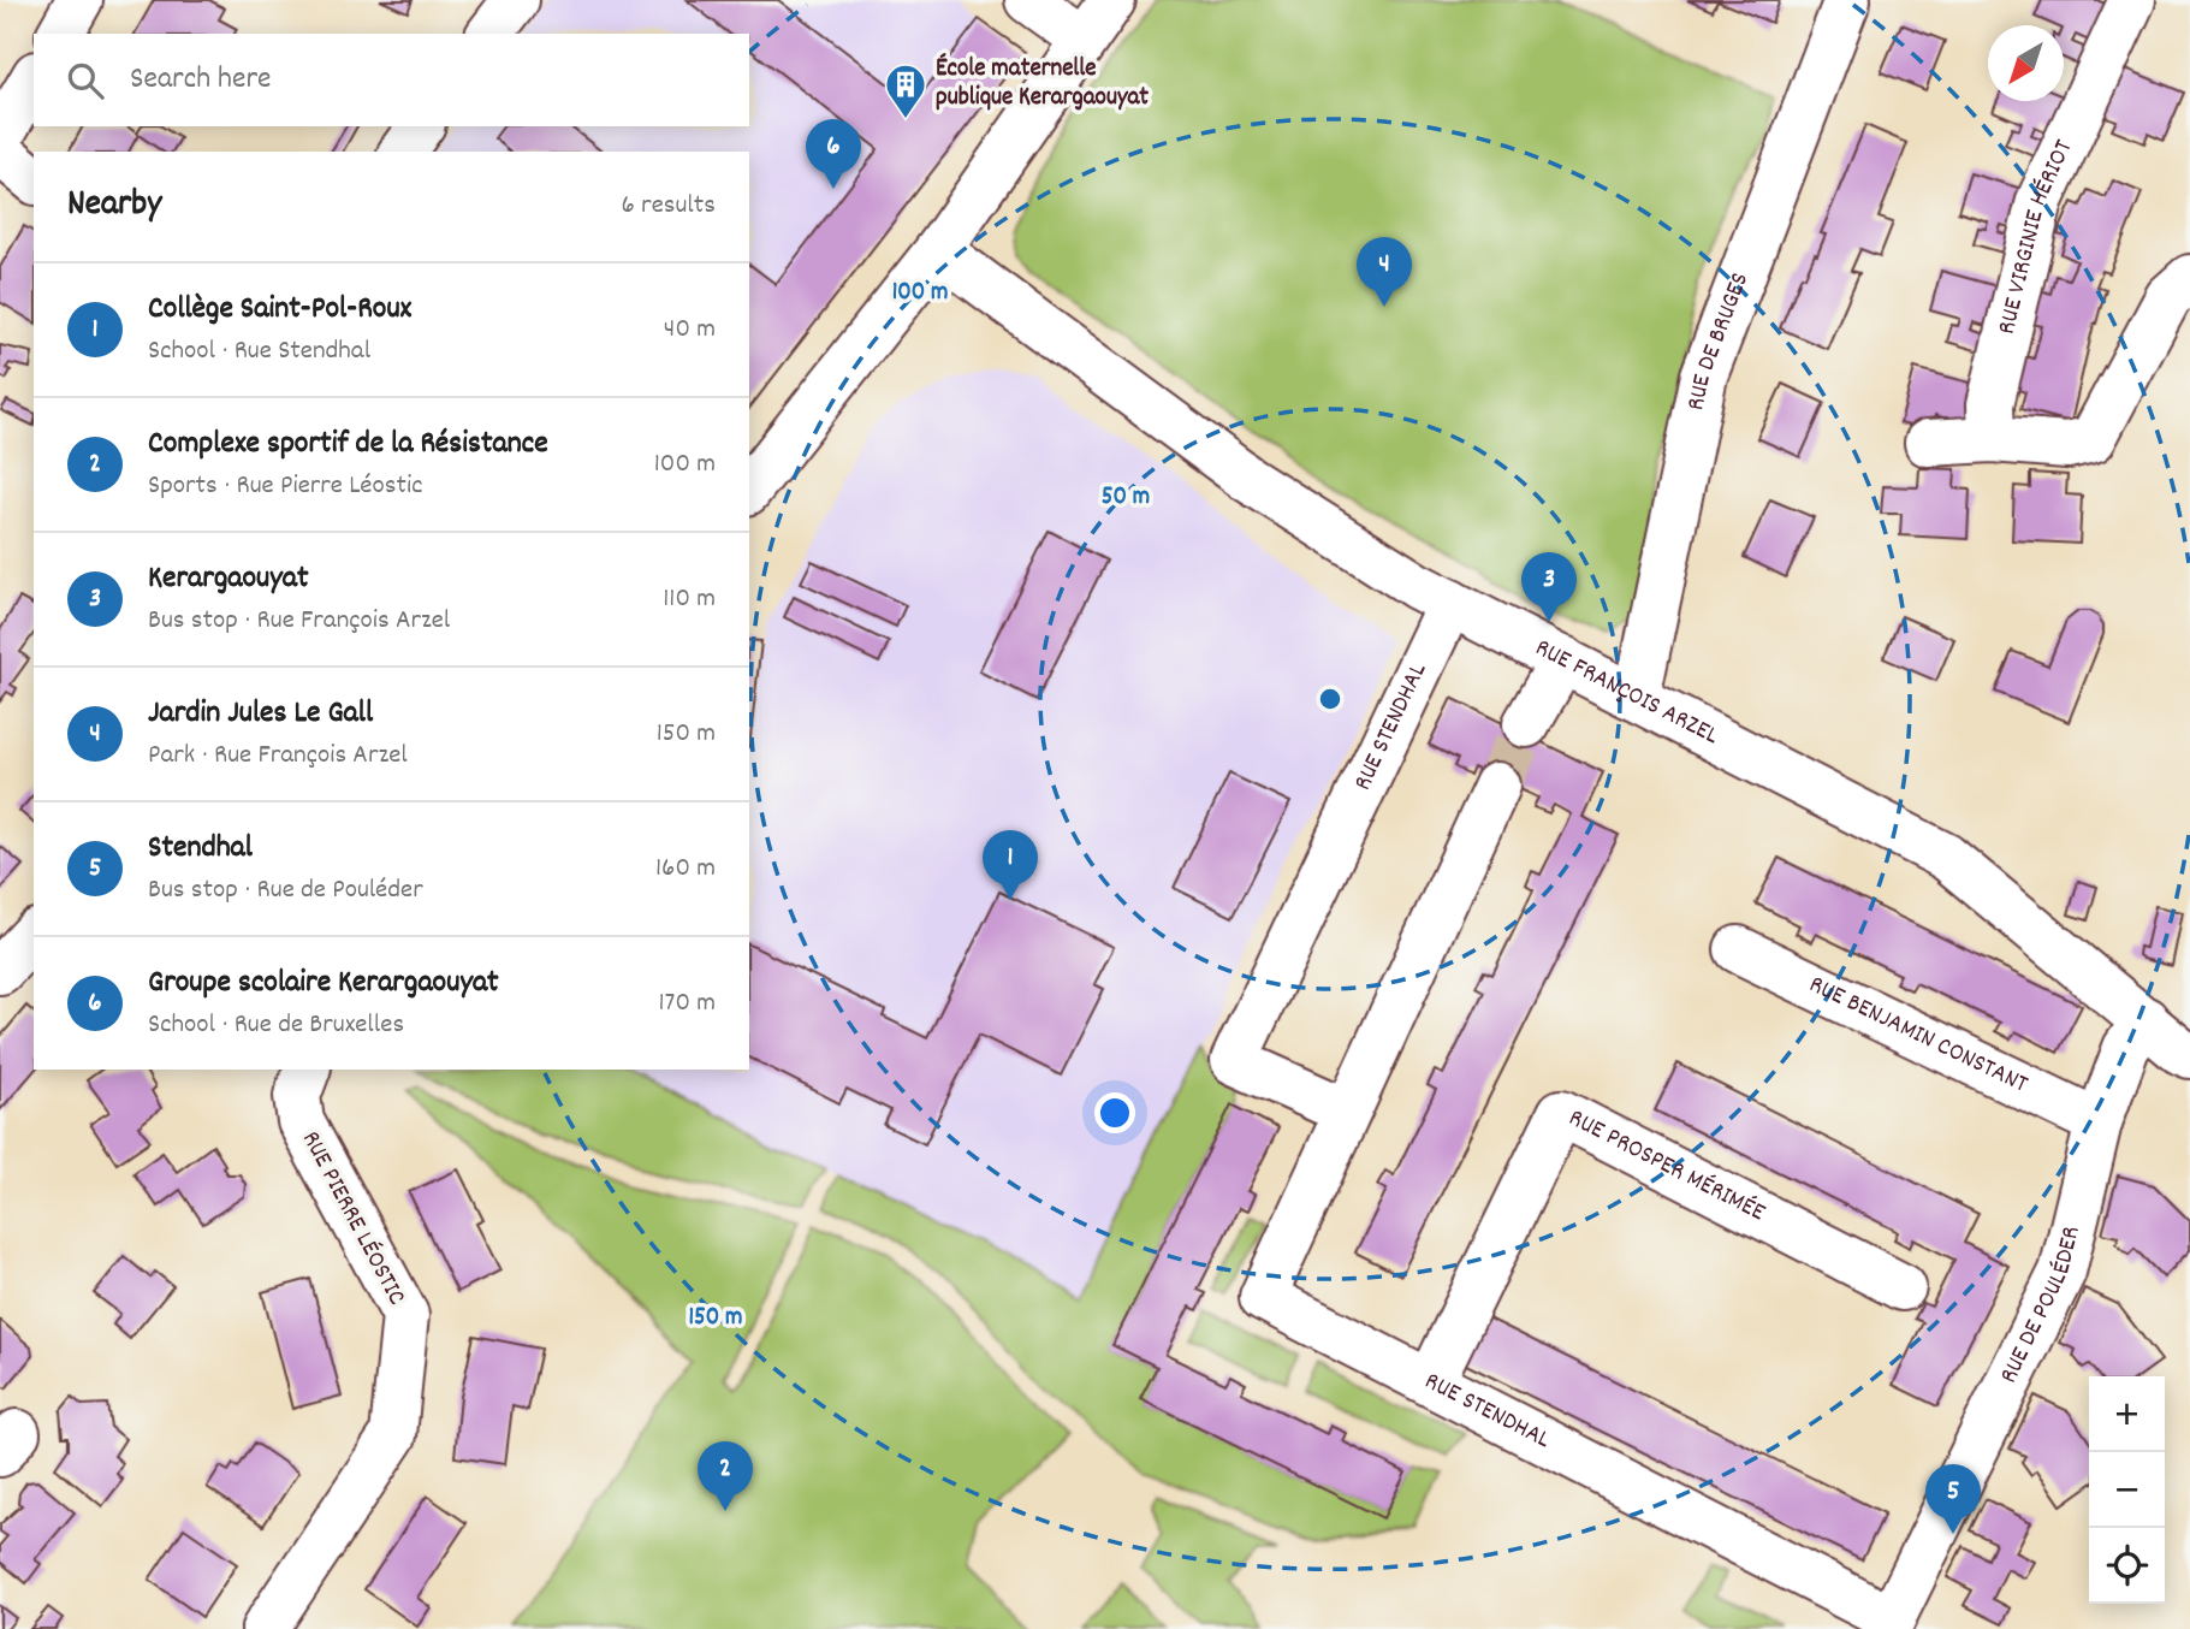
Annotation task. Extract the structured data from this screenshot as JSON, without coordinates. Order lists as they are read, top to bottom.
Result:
{
  "streets": {
    "street": [
      "RUE VIRGINIE HÉRIOT",
      "RUE DE BRUGES",
      "RUE FRANÇOIS ARZEL",
      "RUE STENDHAL",
      "RUE BENJAMIN CONSTANT",
      "RUE PROSPER MÉRIMÉE",
      "RUE PIERRE LÉOSTIC",
      "RUE DE POULÉDER"
    ]
  },
  "crossings": [
    ["RUE DE BRUGES", "RUE FRANÇOIS ARZEL"],
    ["RUE FRANÇOIS ARZEL", "RUE STENDHAL"],
    ["RUE FRANÇOIS ARZEL", "RUE DE POULÉDER"],
    ["RUE STENDHAL", "RUE PROSPER MÉRIMÉE"],
    ["RUE STENDHAL", "RUE DE POULÉDER"],
    ["RUE BENJAMIN CONSTANT", "RUE DE POULÉDER"]
  ],
  "places": {
    "building": ["École maternelle publique Kerargaouyat"]
  },
  "north": "bottom left",
  "page": {
    "search": "Search here",
    "pins": [
      "6",
      "4",
      "3",
      "1",
      "2",
      "5"
    ],
    "heading": ["Nearby", "6 results"],
    "list": [
      {
        "mark": "1",
        "name": "Collège Saint-Pol-Roux",
        "note": "School · Rue Stendhal",
        "value": "40 m"
      },
      {
        "mark": "2",
        "name": "Complexe sportif de la Résistance",
        "note": "Sports · Rue Pierre Léostic",
        "value": "100 m"
      },
      {
        "mark": "3",
        "name": "Kerargaouyat",
        "note": "Bus stop · Rue François Arzel",
        "value": "110 m"
      },
      {
        "mark": "4",
        "name": "Jardin Jules Le Gall",
        "note": "Park · Rue François Arzel",
        "value": "150 m"
      },
      {
        "mark": "5",
        "name": "Stendhal",
        "note": "Bus stop · Rue de Pouléder",
        "value": "160 m"
      },
      {
        "mark": "6",
        "name": "Groupe scolaire Kerargaouyat",
        "note": "School · Rue de Bruxelles",
        "value": "170 m"
      }
    ],
    "map_buttons": ["+", "−"]
  },
  "rings": ["100 m", "50 m", "150 m"]
}
